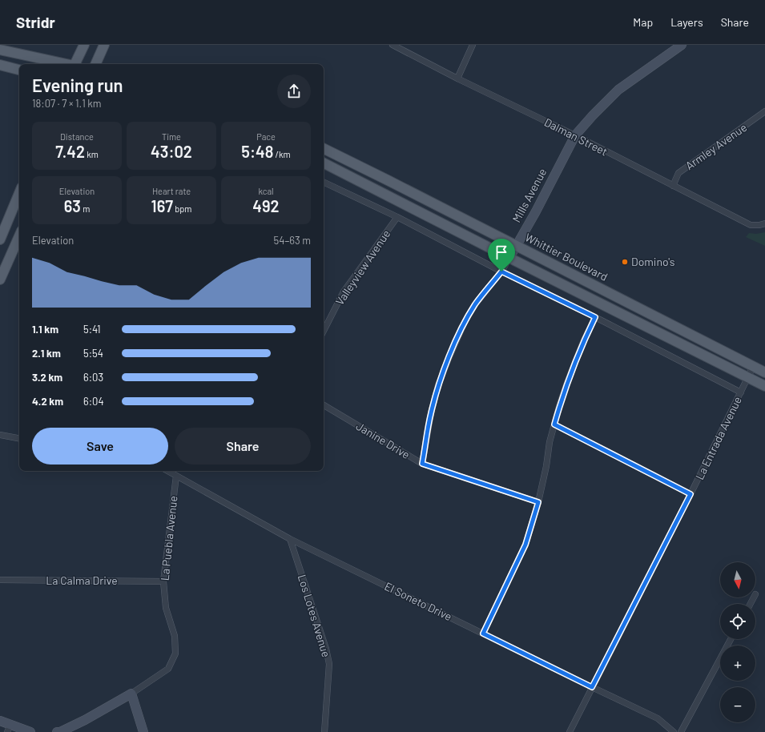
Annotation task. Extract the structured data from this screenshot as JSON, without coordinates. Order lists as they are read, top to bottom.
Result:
{
  "streets": {
    "main road": ["Whittier Boulevard"],
    "street": [
      "Dalman Street",
      "Armley Avenue",
      "Mills Avenue",
      "Valleyview Avenue",
      "La Entrada Avenue",
      "Janine Drive",
      "La Puebla Avenue",
      "La Calma Drive",
      "El Soneto Drive",
      "Los Lotes Avenue"
    ]
  },
  "crossings": [
    ["Dalman Street", "Armley Avenue"],
    ["Dalman Street", "Mills Avenue"],
    ["Mills Avenue", "Whittier Boulevard"],
    ["Mills Avenue", "Janine Drive"],
    ["Whittier Boulevard", "La Entrada Avenue"],
    ["La Entrada Avenue", "El Soneto Drive"],
    ["La Puebla Avenue", "La Calma Drive"],
    ["La Puebla Avenue", "El Soneto Drive"],
    ["El Soneto Drive", "Los Lotes Avenue"]
  ],
  "places": ["Domino's"],
  "north": "bottom",
  "page": {
    "header": "Stridr",
    "nav": ["Map", "Layers", "Share"],
    "heading": ["Evening run", "18:07 · 7 × 1.1 km"],
    "stats": [
      ["Distance", "7.42 km"],
      ["Time", "43:02"],
      ["Pace", "5:48 /km"],
      ["Elevation", "63 m"],
      ["Heart rate", "167 bpm"],
      ["kcal", "492"]
    ],
    "chart": ["Elevation", "54–63 m"],
    "list": [
      {
        "name": "1.1 km",
        "note": "5:41"
      },
      {
        "name": "2.1 km",
        "note": "5:54"
      },
      {
        "name": "3.2 km",
        "note": "6:03"
      },
      {
        "name": "4.2 km",
        "note": "6:04"
      }
    ],
    "buttons": ["Save", "Share"],
    "map_buttons": ["+", "−"]
  }
}
